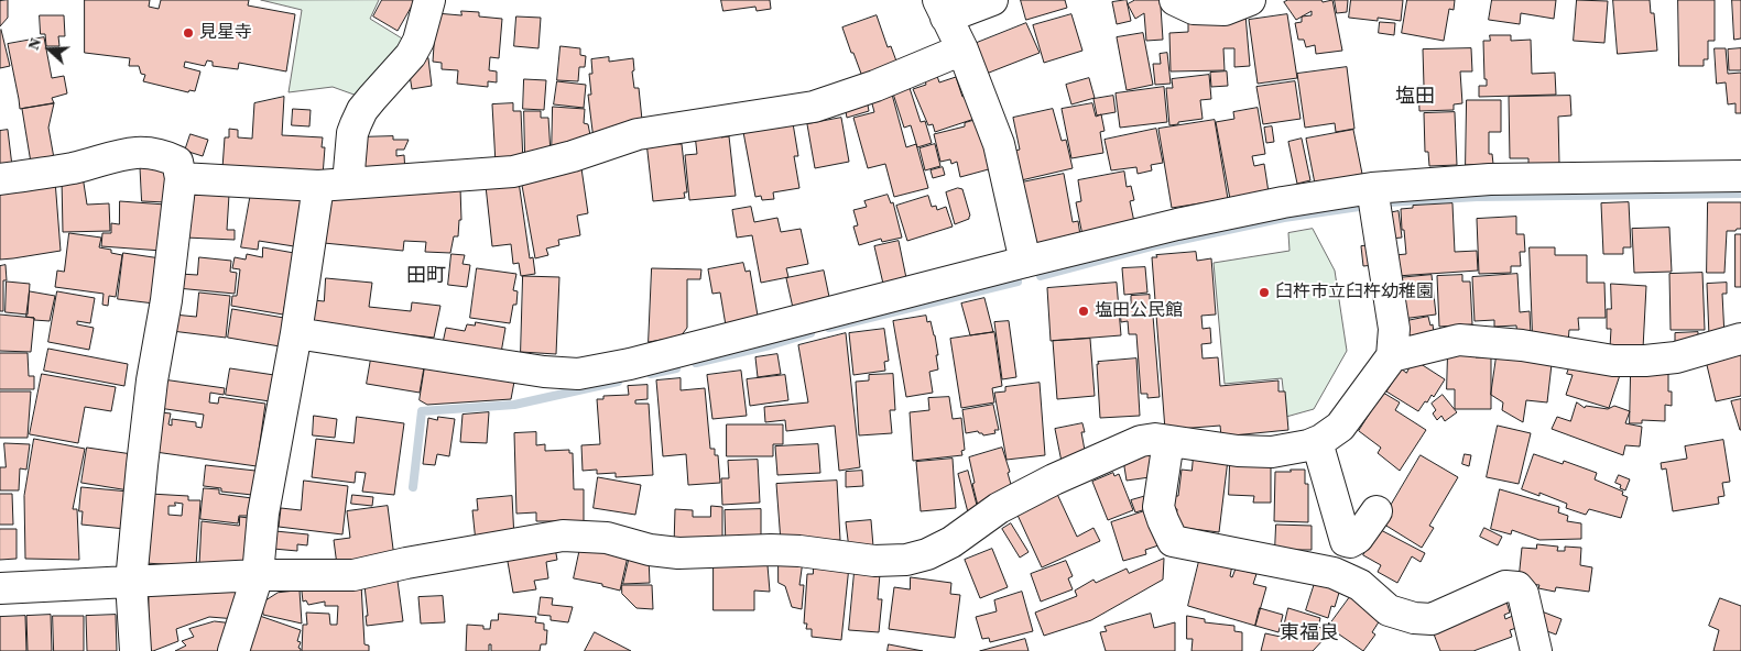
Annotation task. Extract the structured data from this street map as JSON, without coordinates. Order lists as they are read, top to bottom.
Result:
{
  "districts": ["塩田", "田町", "東福良"],
  "places": ["見星寺", "臼杵市立臼杵幼稚園", "塩田公民館"],
  "north": "left"
}
